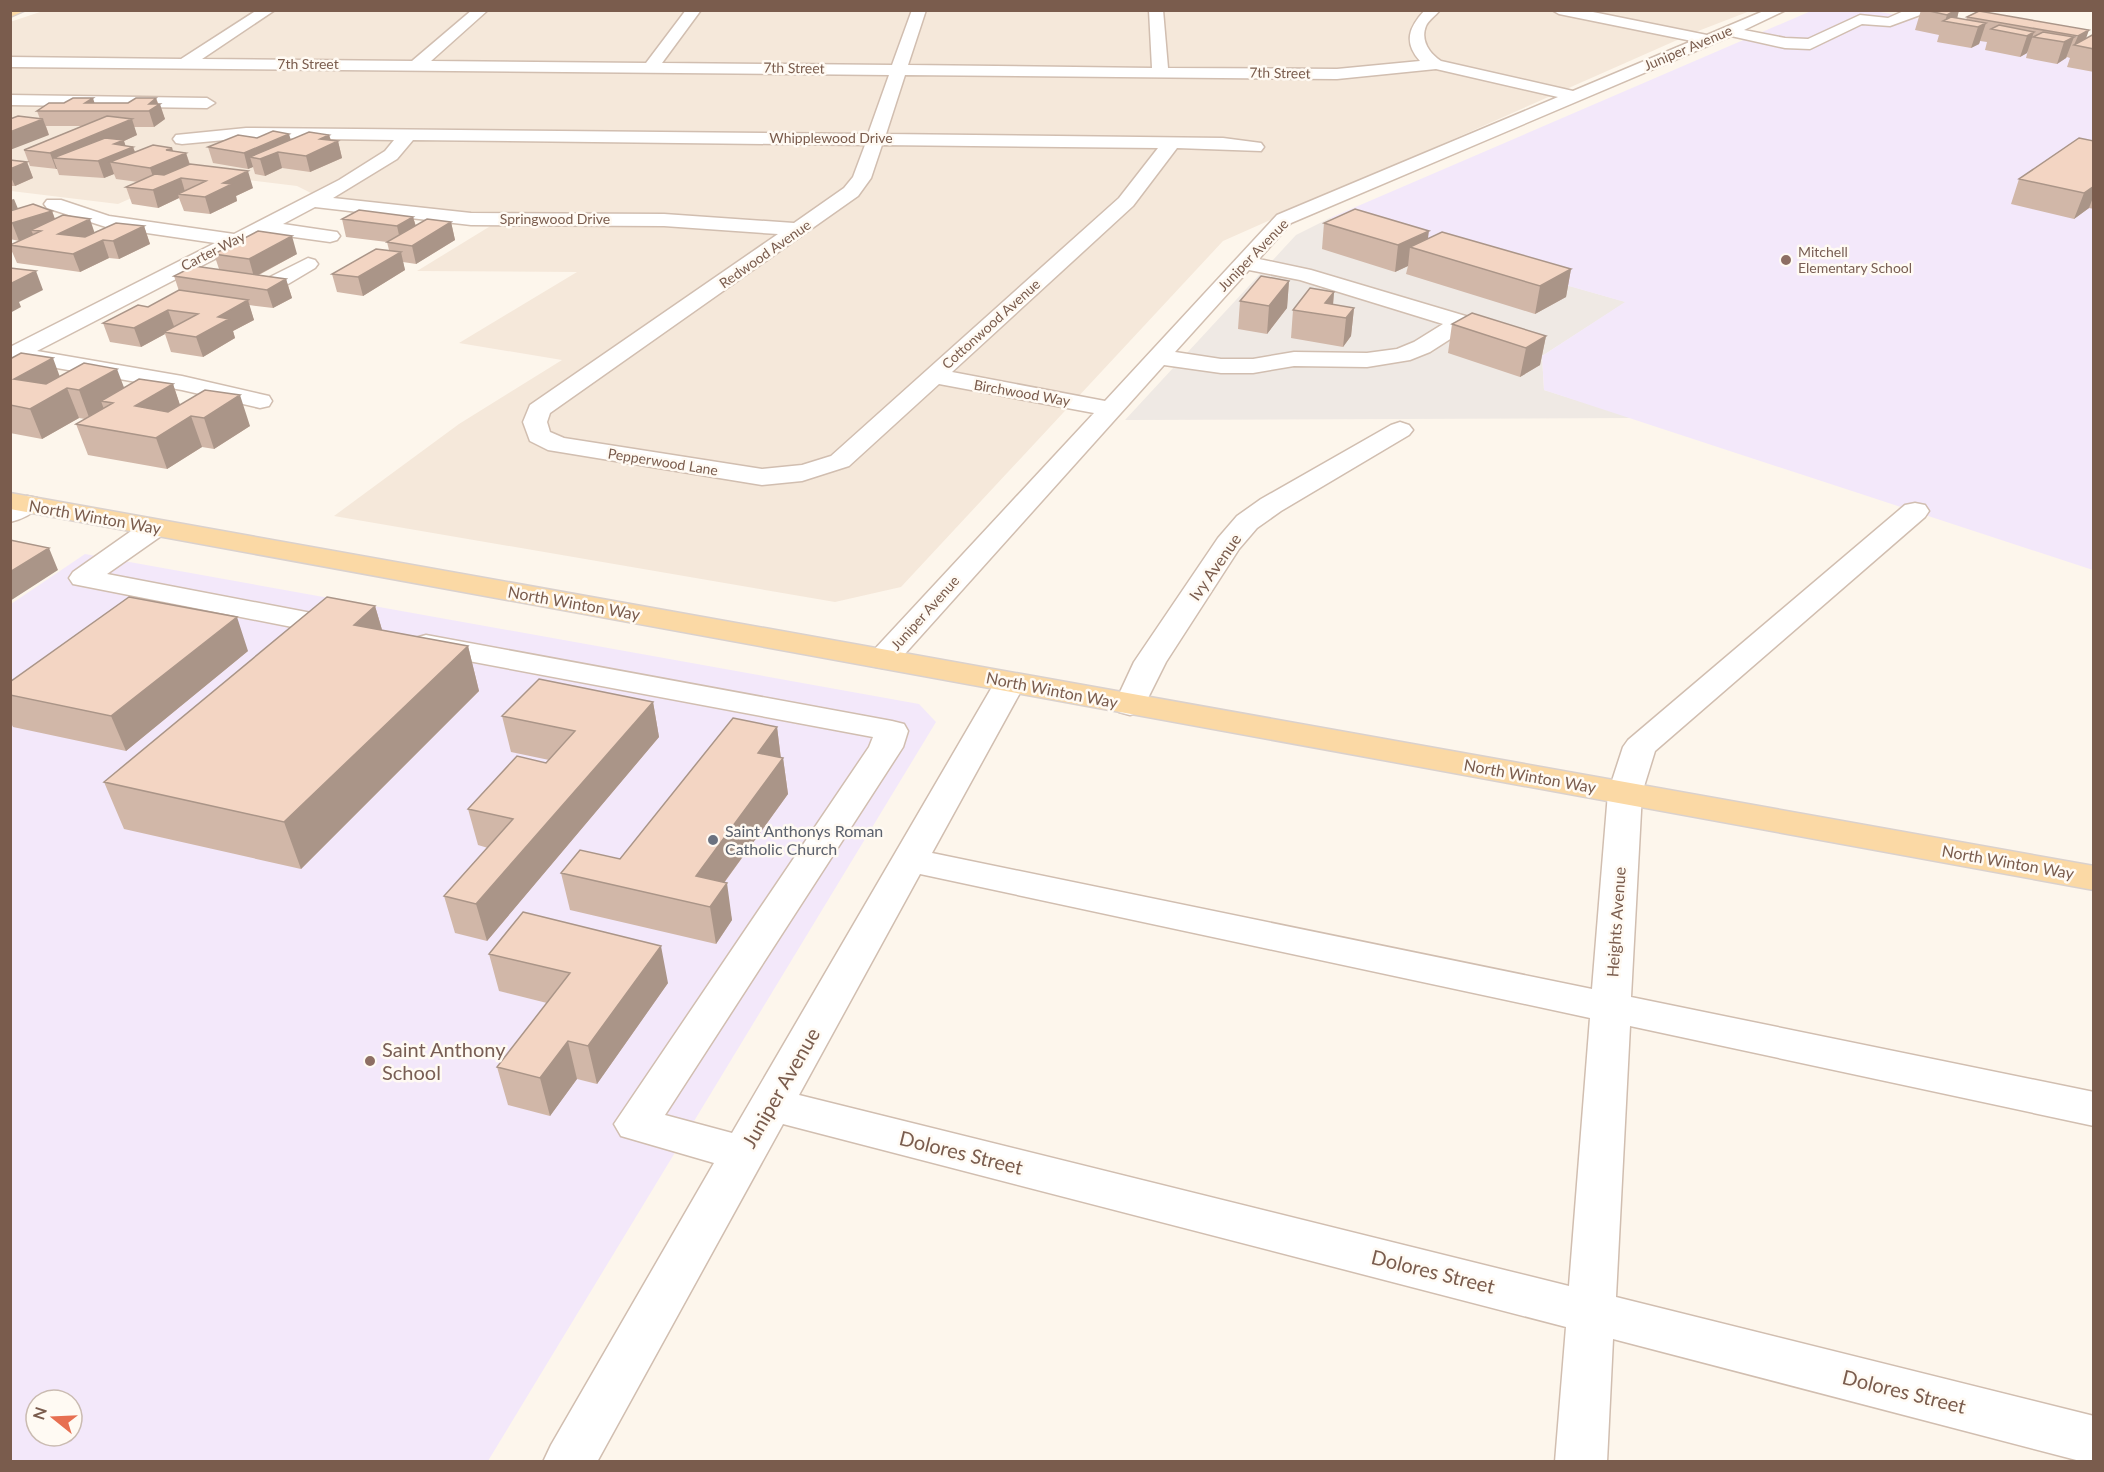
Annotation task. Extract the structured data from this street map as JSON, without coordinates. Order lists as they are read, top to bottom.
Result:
{
  "streets": {
    "main road": ["North Winton Way"],
    "street": [
      "Juniper Avenue",
      "7th Street",
      "Whipplewood Drive",
      "Springwood Drive",
      "Carter Way",
      "Redwood Avenue",
      "Cottonwood Avenue",
      "Birchwood Way",
      "Pepperwood Lane",
      "Ivy Avenue",
      "Heights Avenue",
      "Dolores Street"
    ]
  },
  "crossings": [
    ["Juniper Avenue", "7th Street"],
    ["Juniper Avenue", "Birchwood Way"],
    ["Juniper Avenue", "North Winton Way"],
    ["Juniper Avenue", "Dolores Street"],
    ["7th Street", "Redwood Avenue"],
    ["Whipplewood Drive", "Carter Way"],
    ["Whipplewood Drive", "Redwood Avenue"],
    ["Whipplewood Drive", "Cottonwood Avenue"],
    ["Springwood Drive", "Carter Way"],
    ["Springwood Drive", "Redwood Avenue"],
    ["Redwood Avenue", "Pepperwood Lane"],
    ["Cottonwood Avenue", "Birchwood Way"],
    ["Cottonwood Avenue", "Pepperwood Lane"],
    ["North Winton Way", "Ivy Avenue"],
    ["North Winton Way", "Heights Avenue"],
    ["Heights Avenue", "Dolores Street"]
  ],
  "places": ["Mitchell Elementary School", "Saint Anthonys Roman Catholic Church", "Saint Anthony School"],
  "north": "left"
}
